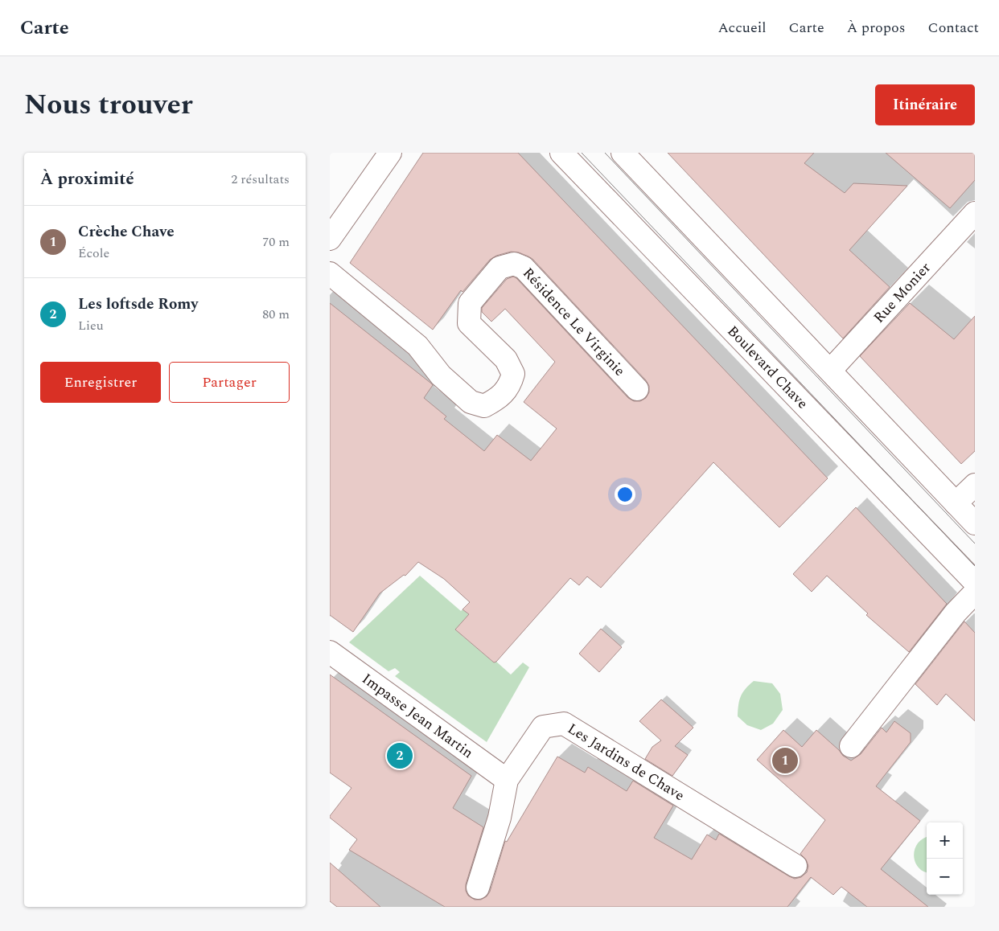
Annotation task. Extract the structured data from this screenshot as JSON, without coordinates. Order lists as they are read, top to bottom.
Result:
{
  "streets": {
    "street": [
      "Rue Monier",
      "Résidence Le Virginie",
      "Boulevard Chave",
      "Impasse Jean Martin",
      "Les Jardins de Chave"
    ]
  },
  "crossings": [
    ["Impasse Jean Martin", "Les Jardins de Chave"]
  ],
  "page": {
    "header": "Carte",
    "nav": [
      "Accueil",
      "Carte",
      "À propos",
      "Contact"
    ],
    "title": "Nous trouver",
    "buttons": [
      "Itinéraire",
      ["Enregistrer", "Partager"]
    ],
    "heading": ["À proximité", "2 résultats"],
    "list": [
      {
        "mark": "1",
        "name": "Crèche Chave",
        "note": "École",
        "value": "70 m"
      },
      {
        "mark": "2",
        "name": "Les loftsde Romy",
        "note": "Lieu",
        "value": "80 m"
      }
    ],
    "pins": ["2", "1"],
    "map_buttons": ["+", "−"]
  }
}
